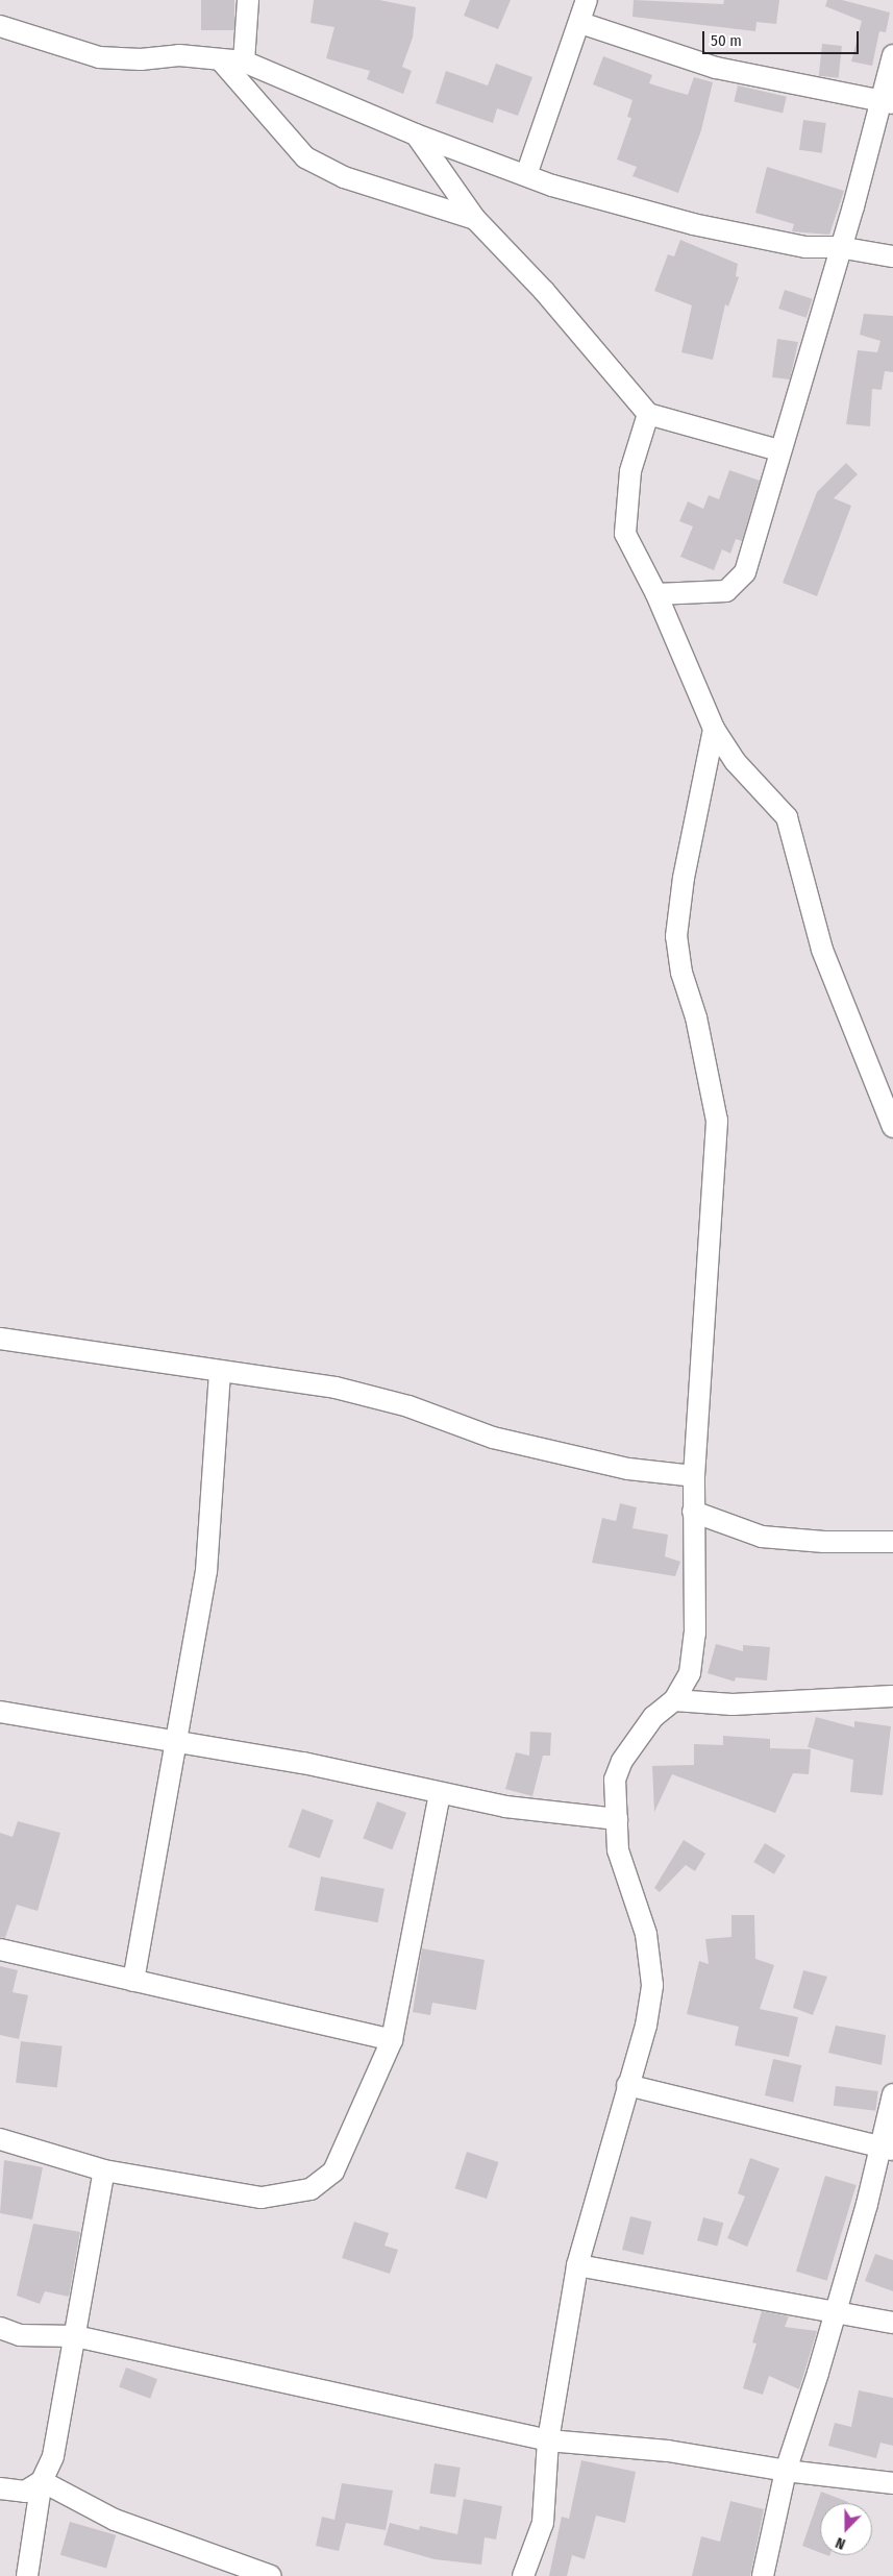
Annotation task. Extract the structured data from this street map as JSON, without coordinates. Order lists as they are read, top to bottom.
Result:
{
  "scale_bar": "50 m",
  "north": "bottom"
}
